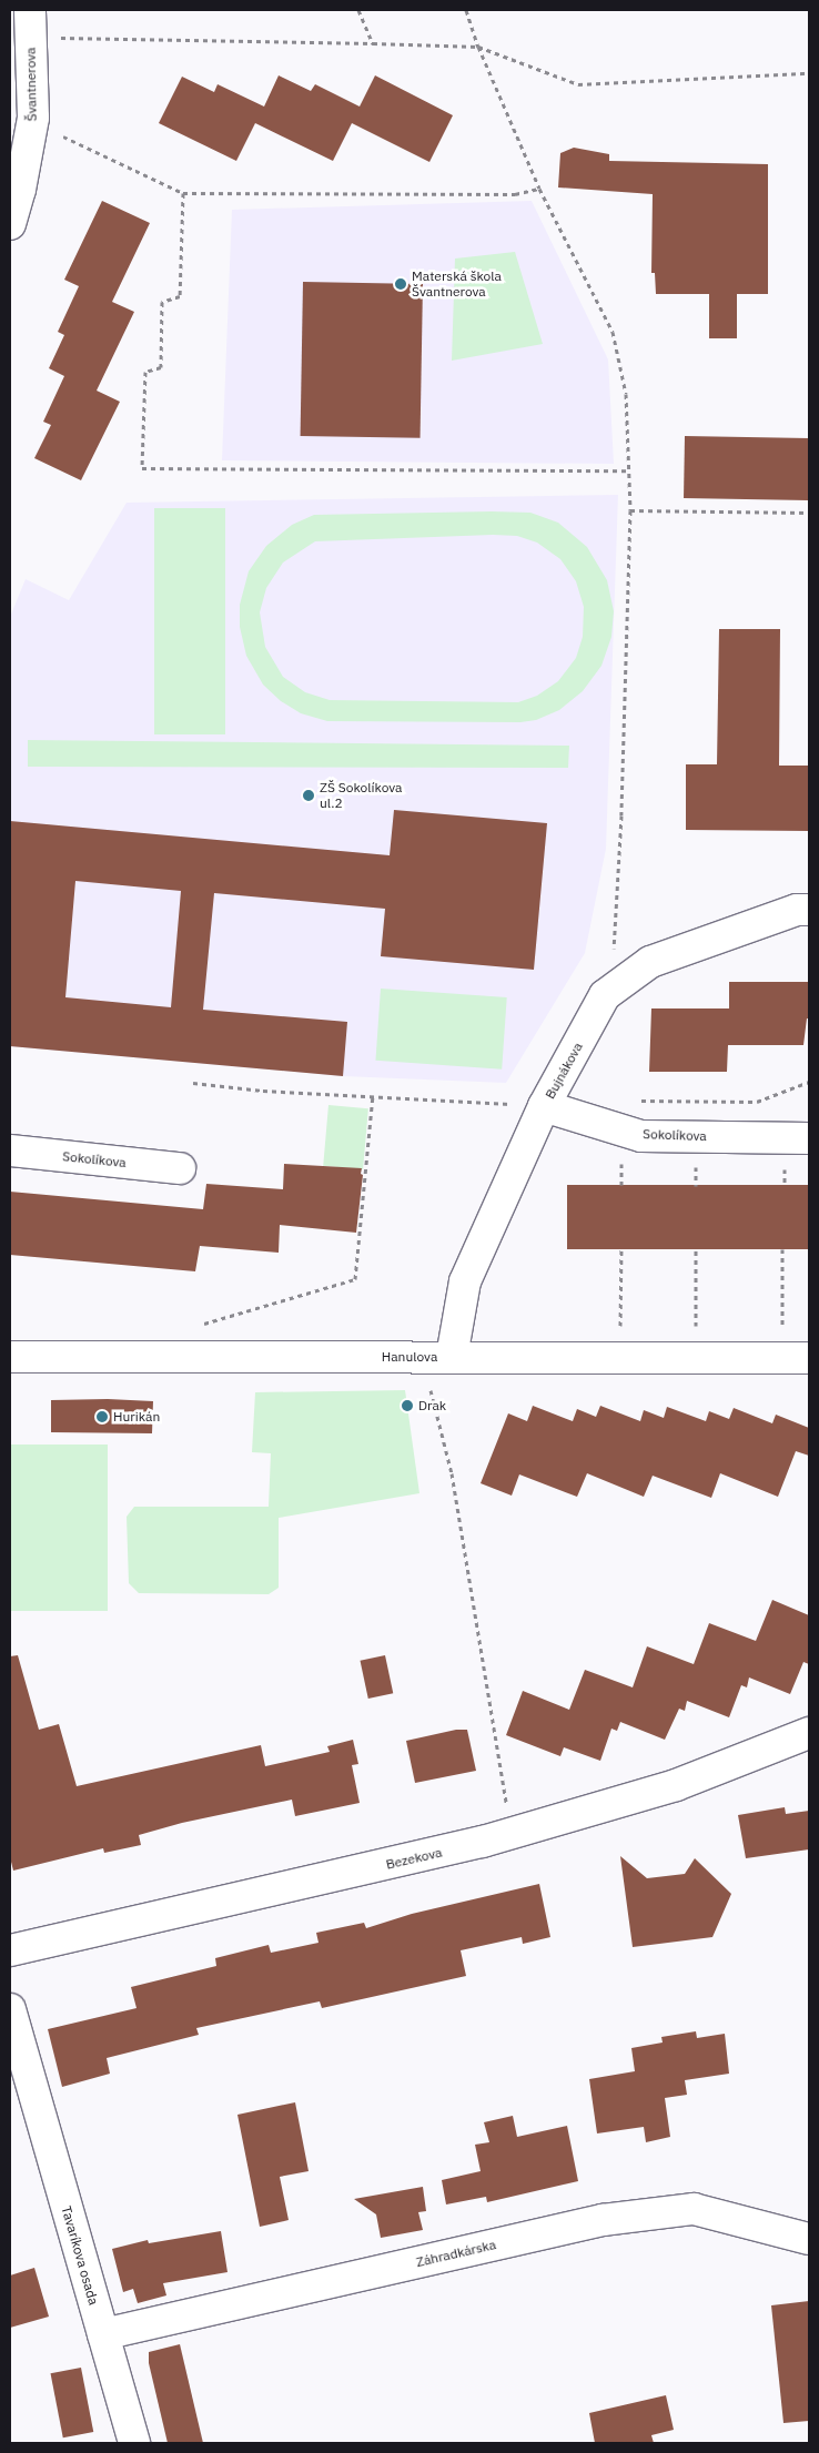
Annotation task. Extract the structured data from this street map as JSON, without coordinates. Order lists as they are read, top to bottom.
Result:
{
  "streets": {
    "street": [
      "Švantnerova",
      "Bujnákova",
      "Sokolíkova",
      "Hanulova",
      "Bezekova",
      "Záhradkárska",
      "Tavaríkova osada"
    ]
  },
  "crossings": [
    ["Bujnákova", "Sokolíkova"],
    ["Bujnákova", "Hanulova"],
    ["Záhradkárska", "Tavaríkova osada"]
  ],
  "places": [
    "Materská škola Švantnerova",
    "ZŠ Sokolíkova ul.2",
    "Drak",
    "Hurikán"
  ]
}
